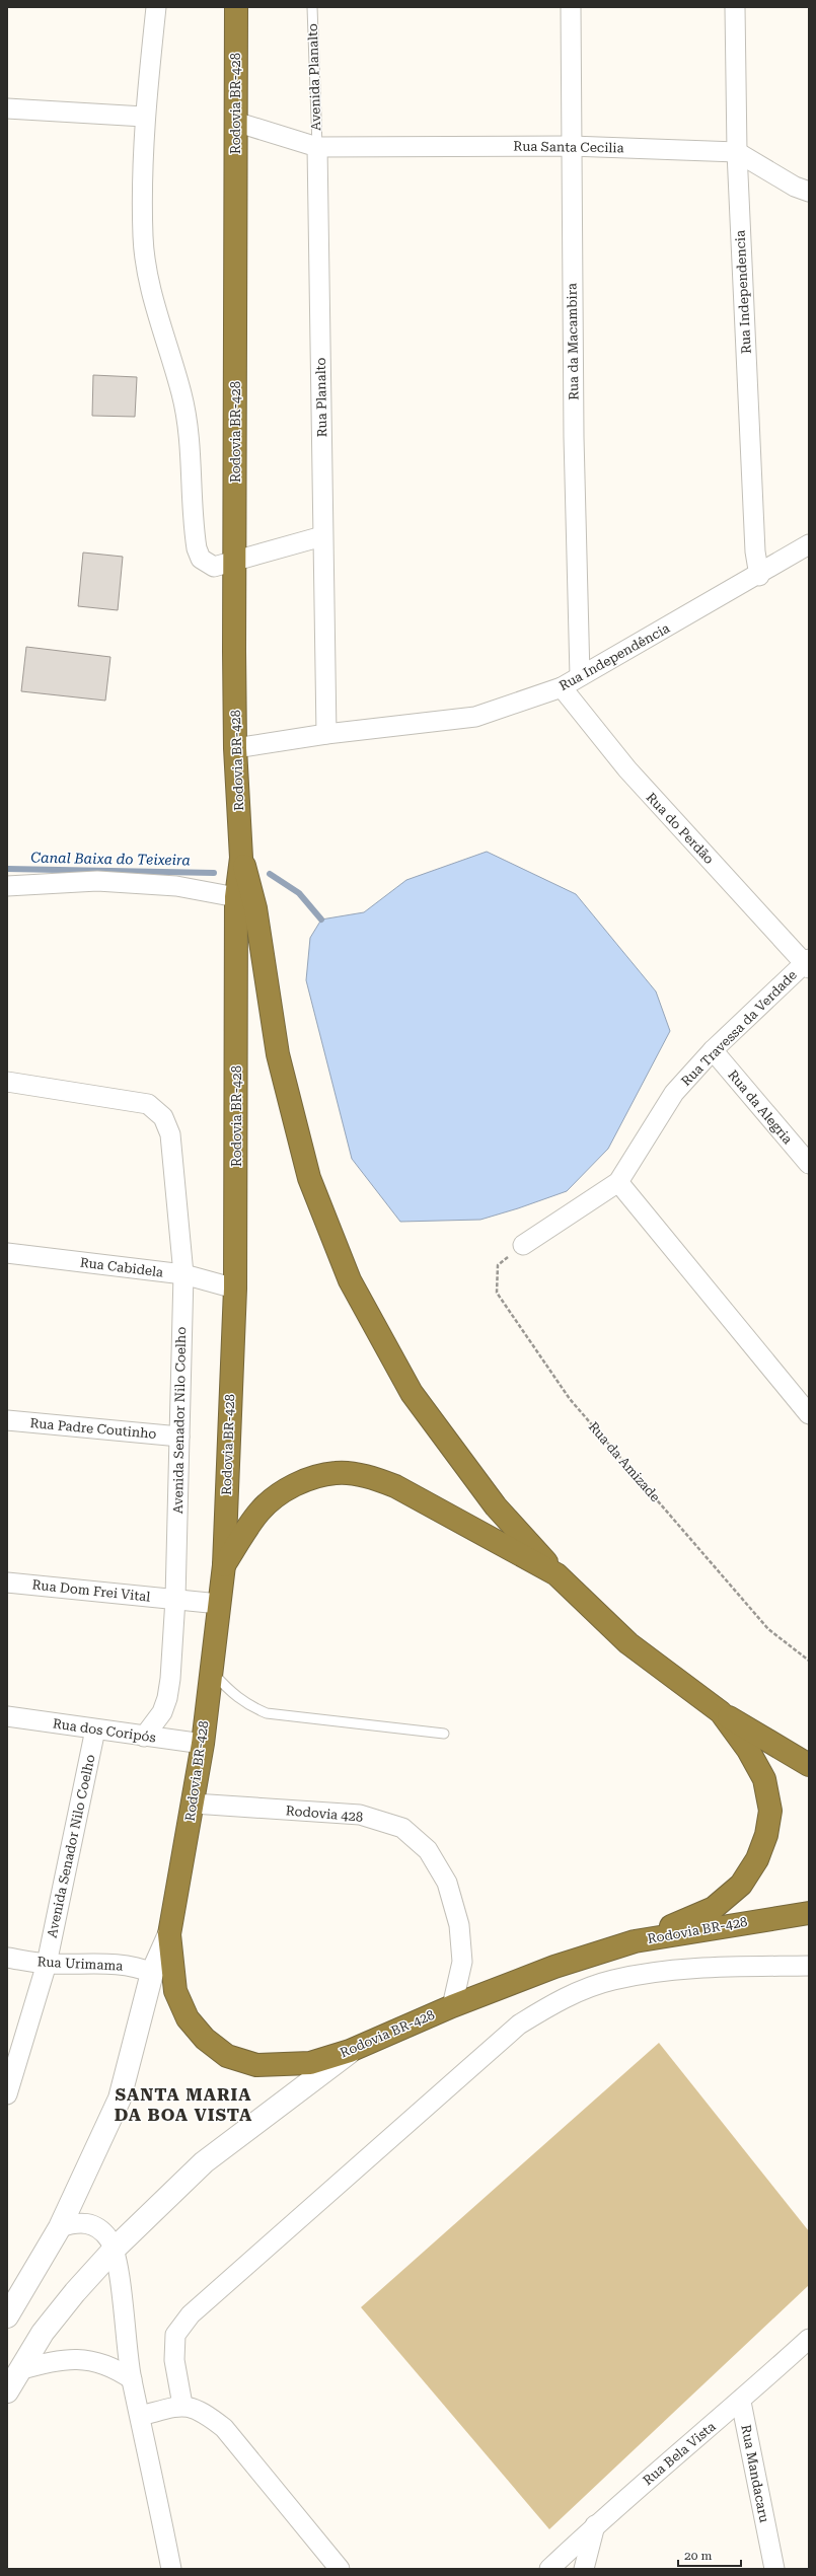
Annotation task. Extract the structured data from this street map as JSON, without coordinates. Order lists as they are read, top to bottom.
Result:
{
  "streets": {
    "highway": ["Rodovia BR-428"],
    "street": [
      "Rua Santa Cecilia",
      "Rua Independencia",
      "Rua da Macambira",
      "Rua Planalto",
      "Rua Independência",
      "Rua do Perdão",
      "Rua Travessa da Verdade",
      "Rua da Alegria",
      "Rua Cabidela",
      "Avenida Senador Nilo Coelho",
      "Rua Padre Coutinho",
      "Rua Dom Frei Vital",
      "Rua dos Coripós",
      "Rodovia 428",
      "Rua Urimama",
      "Rua Bela Vista",
      "Rua Mandacaru"
    ],
    "lane": ["Avenida Planalto"],
    "path": ["Rua da Amizade"]
  },
  "crossings": [
    ["Avenida Planalto", "Rua Santa Cecilia"],
    ["Avenida Planalto", "Rua Planalto"],
    ["Rodovia BR-428", "Rua Independência"],
    ["Rodovia BR-428", "Rua Cabidela"],
    ["Rodovia BR-428", "Rua Dom Frei Vital"],
    ["Rodovia BR-428", "Rua dos Coripós"],
    ["Rodovia BR-428", "Rodovia 428"],
    ["Rua Santa Cecilia", "Rua Independencia"],
    ["Rua Santa Cecilia", "Rua da Macambira"],
    ["Rua Santa Cecilia", "Rua Planalto"],
    ["Rua Independencia", "Rua Independência"],
    ["Rua da Macambira", "Rua Independência"],
    ["Rua Planalto", "Rua Independência"],
    ["Rua Independência", "Rua do Perdão"],
    ["Rua do Perdão", "Rua Travessa da Verdade"],
    ["Rua Travessa da Verdade", "Rua da Alegria"],
    ["Rua Travessa da Verdade", "Rua da Amizade"],
    ["Rua Cabidela", "Avenida Senador Nilo Coelho"],
    ["Avenida Senador Nilo Coelho", "Rua Padre Coutinho"],
    ["Avenida Senador Nilo Coelho", "Rua Dom Frei Vital"],
    ["Avenida Senador Nilo Coelho", "Rua dos Coripós"],
    ["Avenida Senador Nilo Coelho", "Rua Urimama"],
    ["Rua Bela Vista", "Rua Mandacaru"]
  ],
  "districts": ["SANTA MARIA DA BOA VISTA"],
  "water": ["Canal Baixa do Teixeira"],
  "scale_bar": "20 m"
}
